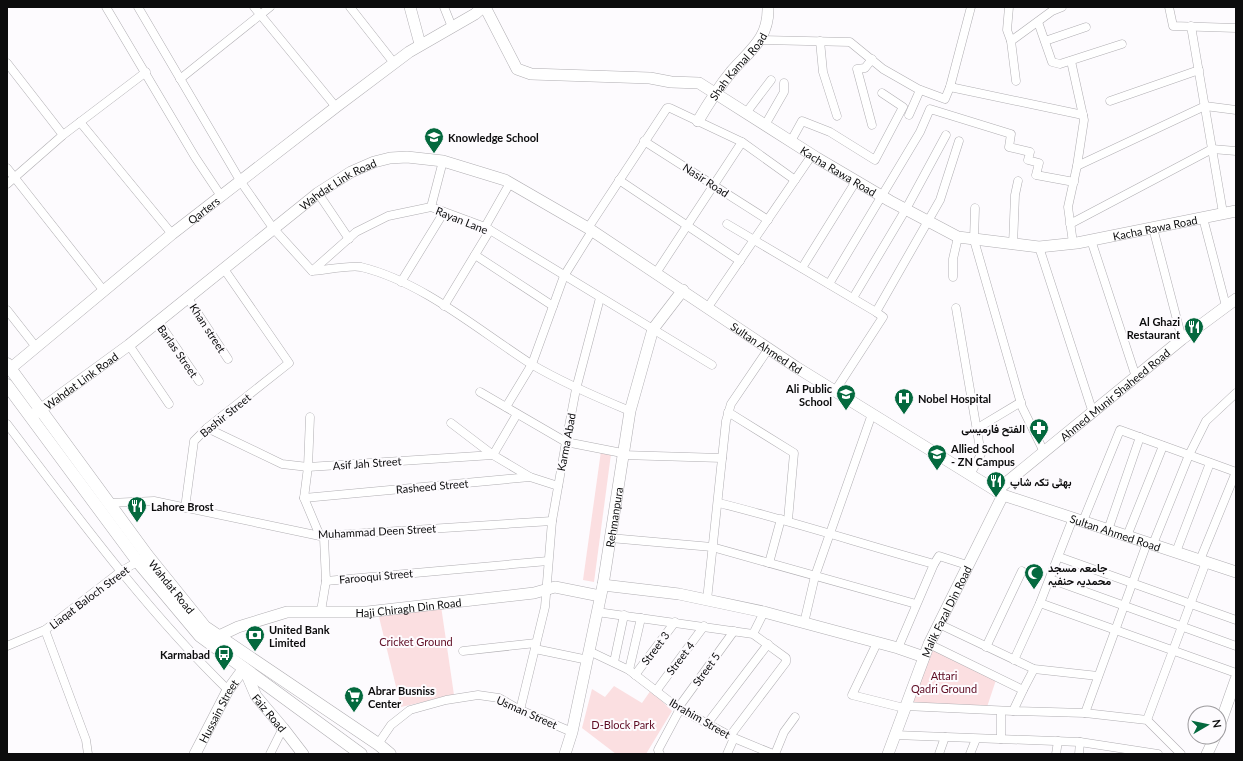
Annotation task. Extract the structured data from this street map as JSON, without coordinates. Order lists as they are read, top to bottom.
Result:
{
  "streets": {
    "main road": ["Wahdat Road"],
    "street": [
      "Shah Kamal Road",
      "Kacha Rawa Road",
      "Nasir Road",
      "Wahdat Link Road",
      "Qarters",
      "Rayan Lane",
      "Khan street",
      "Sultan Ahmed Rd",
      "Barlas Street",
      "Ahmed Munir Shaheed Road",
      "Bashir Street",
      "Karma Abad",
      "Asif Jah Street",
      "Rasheed Street",
      "Rehmanpura",
      "Muhammad Deen Street",
      "Sultan Ahmed Road",
      "Farooqui Street",
      "Liaqat Baloch Street",
      "Haji Chiragh Din Road",
      "Malik Fazal Din Road",
      "Street 3",
      "Street 4",
      "Street 5",
      "Hussain Street",
      "Usman Street",
      "Faiz Road",
      "Ibrahim Street"
    ]
  },
  "crossings": [
    ["Shah Kamal Road", "Kacha Rawa Road"],
    ["Kacha Rawa Road", "Qarters"],
    ["Wahdat Link Road", "Khan street"],
    ["Wahdat Link Road", "Sultan Ahmed Rd"],
    ["Wahdat Link Road", "Barlas Street"],
    ["Wahdat Link Road", "Bashir Street"],
    ["Wahdat Link Road", "Rehmanpura"],
    ["Wahdat Link Road", "Wahdat Road"],
    ["Qarters", "Wahdat Road"],
    ["Rayan Lane", "Karma Abad"],
    ["Rayan Lane", "Rehmanpura"],
    ["Sultan Ahmed Rd", "Ahmed Munir Shaheed Road"],
    ["Sultan Ahmed Rd", "Rehmanpura"],
    ["Sultan Ahmed Rd", "Sultan Ahmed Road"],
    ["Sultan Ahmed Rd", "Malik Fazal Din Road"],
    ["Ahmed Munir Shaheed Road", "Sultan Ahmed Road"],
    ["Ahmed Munir Shaheed Road", "Malik Fazal Din Road"],
    ["Bashir Street", "Asif Jah Street"],
    ["Bashir Street", "Muhammad Deen Street"],
    ["Karma Abad", "Rasheed Street"],
    ["Karma Abad", "Muhammad Deen Street"],
    ["Karma Abad", "Farooqui Street"],
    ["Karma Abad", "Haji Chiragh Din Road"],
    ["Karma Abad", "Usman Street"],
    ["Karma Abad", "Ibrahim Street"],
    ["Rasheed Street", "Farooqui Street"],
    ["Rehmanpura", "Haji Chiragh Din Road"],
    ["Rehmanpura", "Usman Street"],
    ["Rehmanpura", "Ibrahim Street"],
    ["Muhammad Deen Street", "Farooqui Street"],
    ["Muhammad Deen Street", "Wahdat Road"],
    ["Sultan Ahmed Road", "Malik Fazal Din Road"],
    ["Wahdat Road", "Liaqat Baloch Street"],
    ["Wahdat Road", "Haji Chiragh Din Road"],
    ["Wahdat Road", "Hussain Street"],
    ["Wahdat Road", "Usman Street"],
    ["Wahdat Road", "Faiz Road"],
    ["Haji Chiragh Din Road", "Malik Fazal Din Road"],
    ["Street 3", "Ibrahim Street"],
    ["Street 4", "Ibrahim Street"],
    ["Street 5", "Ibrahim Street"],
    ["Hussain Street", "Faiz Road"]
  ],
  "parks": ["Cricket Ground", "Attari Qadri Ground", "D-Block Park"],
  "places": {
    "school or university": ["Knowledge School", "Ali Public School", "Allied School - ZN Campus"],
    "restaurant": ["Al Ghazi Restaurant", "بھٹی تکہ شاپ", "Lahore Brost"],
    "hospital": ["Nobel Hospital"],
    "pharmacy": ["الفتح فارمیسی"],
    "mosque": ["جامعہ مسجد محمدیہ حنفیہ"],
    "bank": ["United Bank Limited"],
    "bus stop": ["Karmabad"],
    "supermarket": ["Abrar Busniss Center"]
  },
  "north": "right"
}
